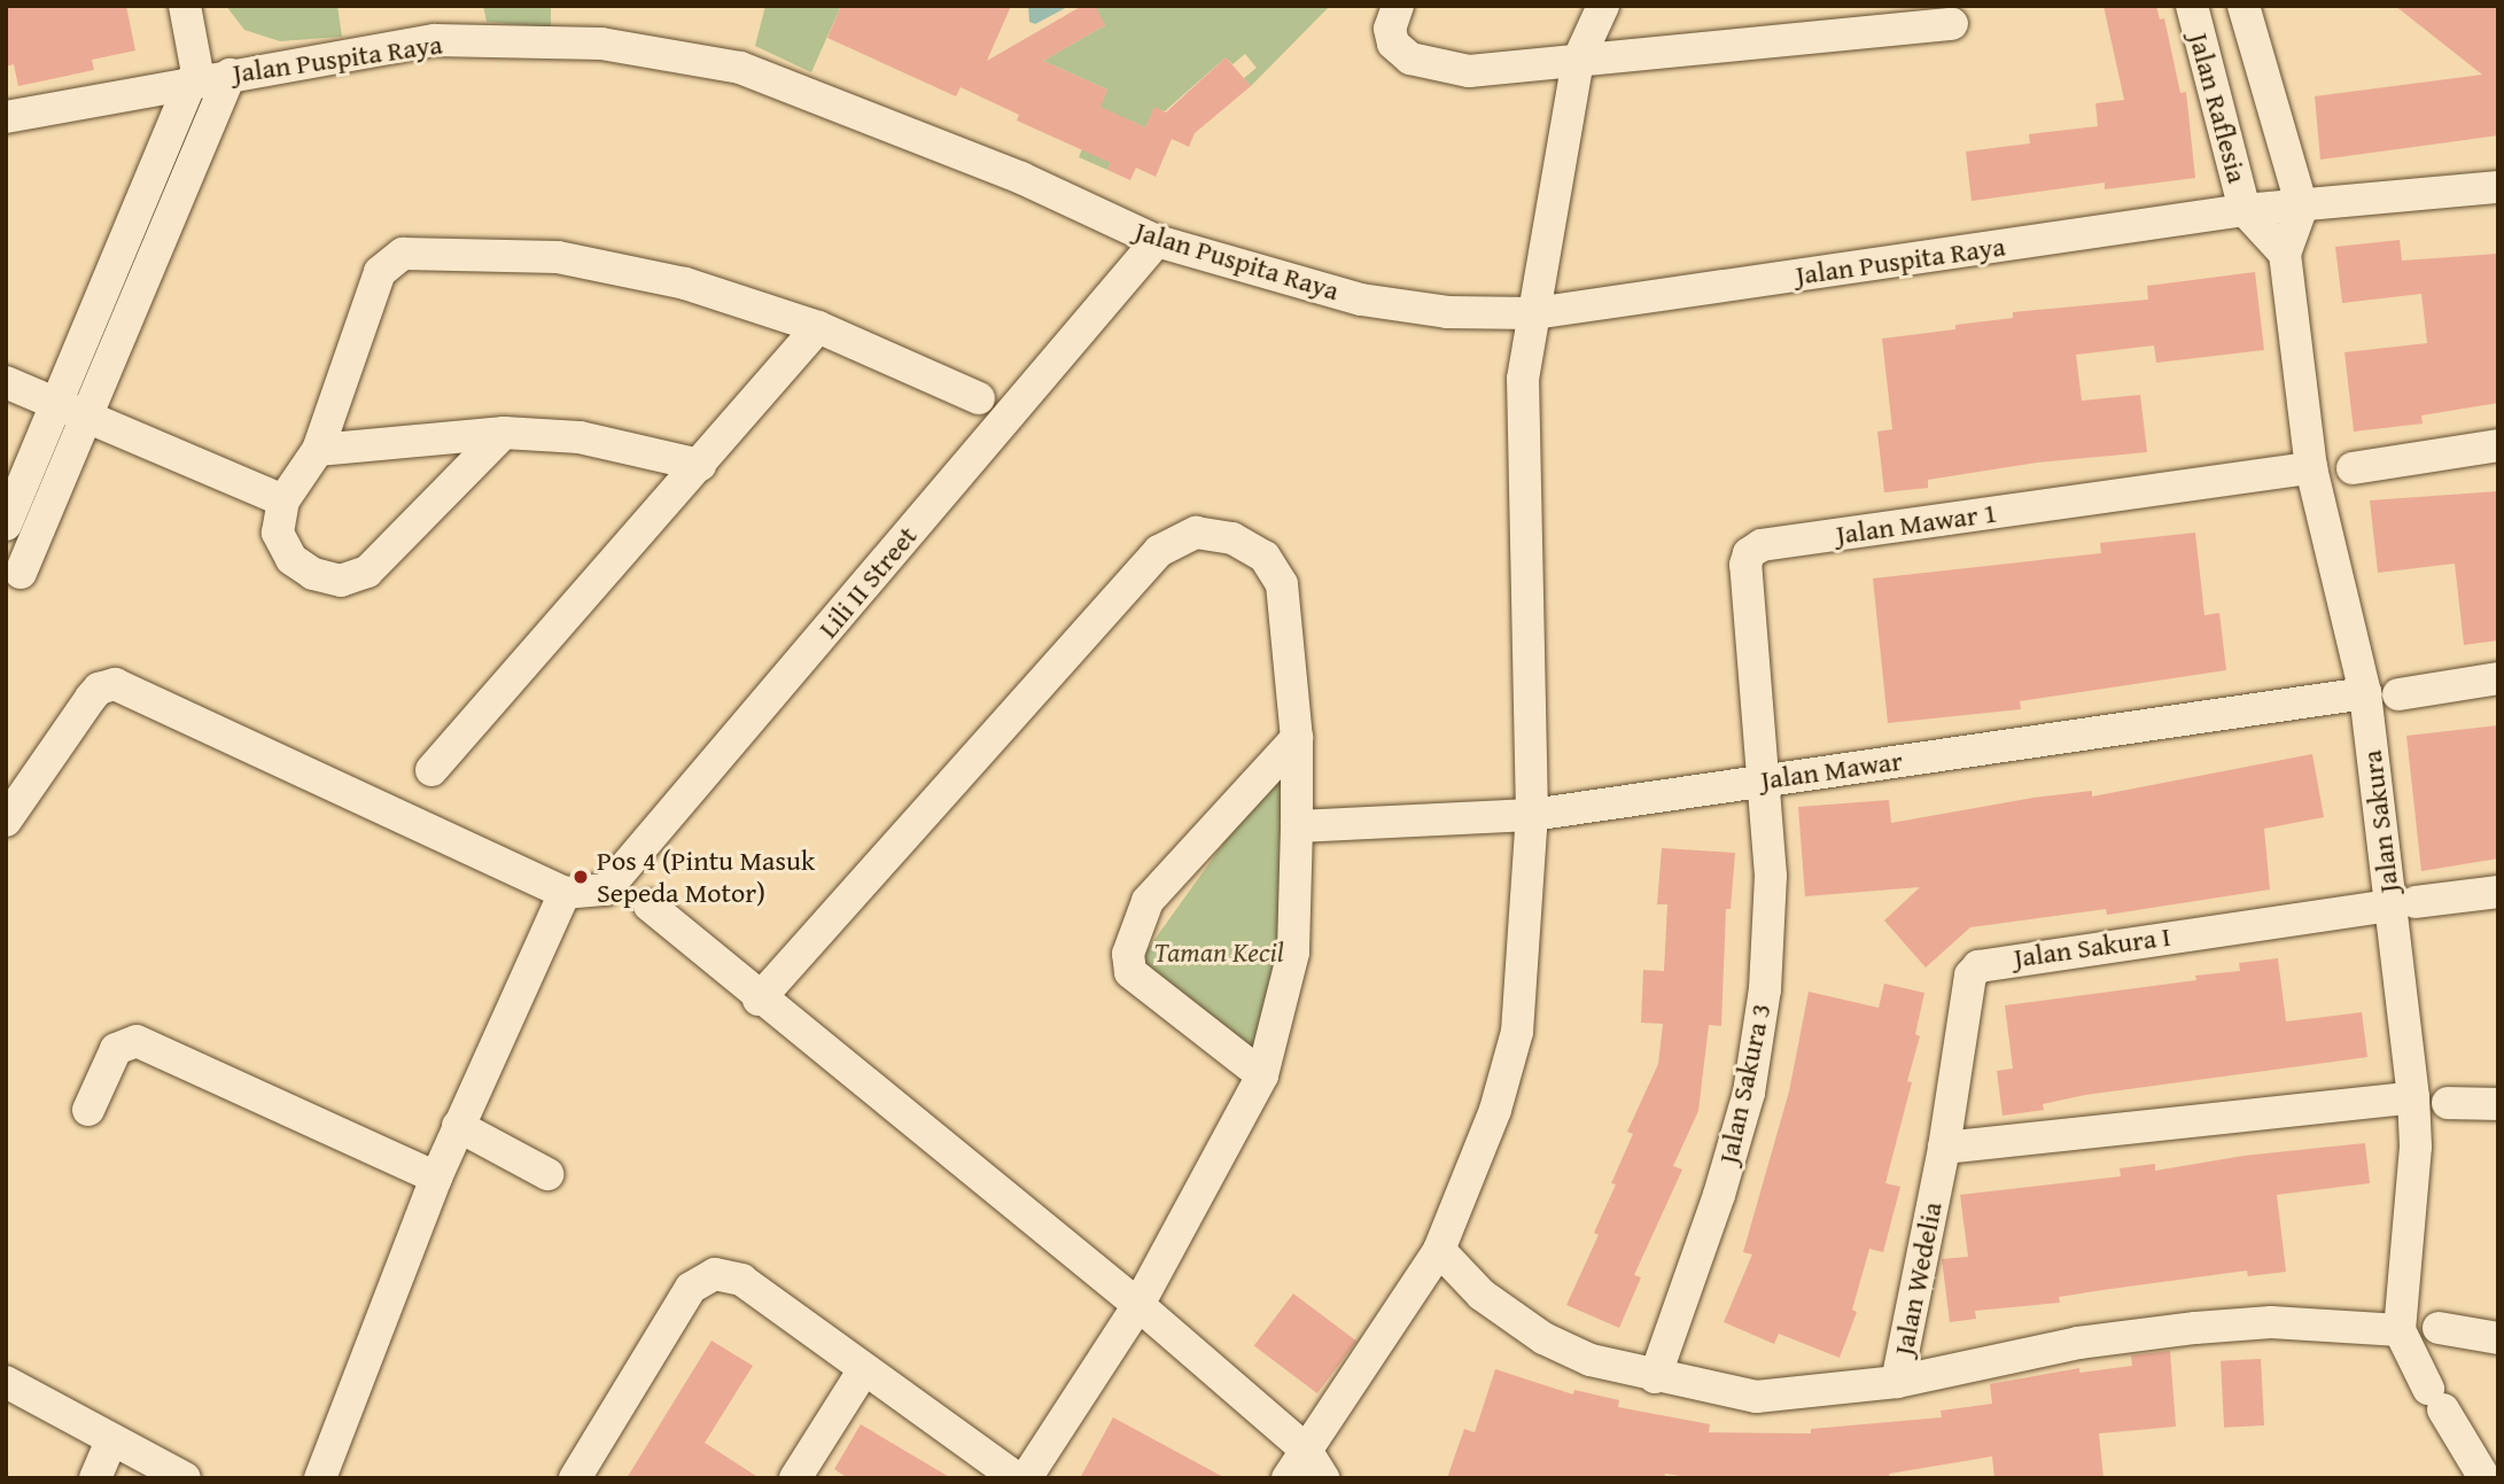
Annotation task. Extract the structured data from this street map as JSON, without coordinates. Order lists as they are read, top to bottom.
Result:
{
  "streets": {
    "street": [
      "Jalan Puspita Raya",
      "Jalan Raflesia",
      "Jalan Mawar 1",
      "Lili II Street",
      "Jalan Mawar",
      "Jalan Sakura",
      "Jalan Sakura I",
      "Jalan Sakura 3",
      "Jalan Wedelia"
    ]
  },
  "crossings": [
    ["Jalan Puspita Raya", "Jalan Raflesia"],
    ["Jalan Puspita Raya", "Lili II Street"],
    ["Jalan Puspita Raya", "Jalan Sakura"],
    ["Jalan Raflesia", "Jalan Sakura"],
    ["Jalan Mawar 1", "Jalan Mawar"],
    ["Jalan Mawar 1", "Jalan Sakura"],
    ["Jalan Mawar 1", "Jalan Sakura 3"],
    ["Jalan Mawar", "Jalan Sakura"],
    ["Jalan Mawar", "Jalan Sakura 3"],
    ["Jalan Sakura", "Jalan Sakura I"],
    ["Jalan Sakura I", "Jalan Wedelia"],
    ["Jalan Sakura 3", "Jalan Wedelia"]
  ],
  "parks": ["Taman Kecil"],
  "places": ["Pos 4 (Pintu Masuk Sepeda Motor)"]
}
